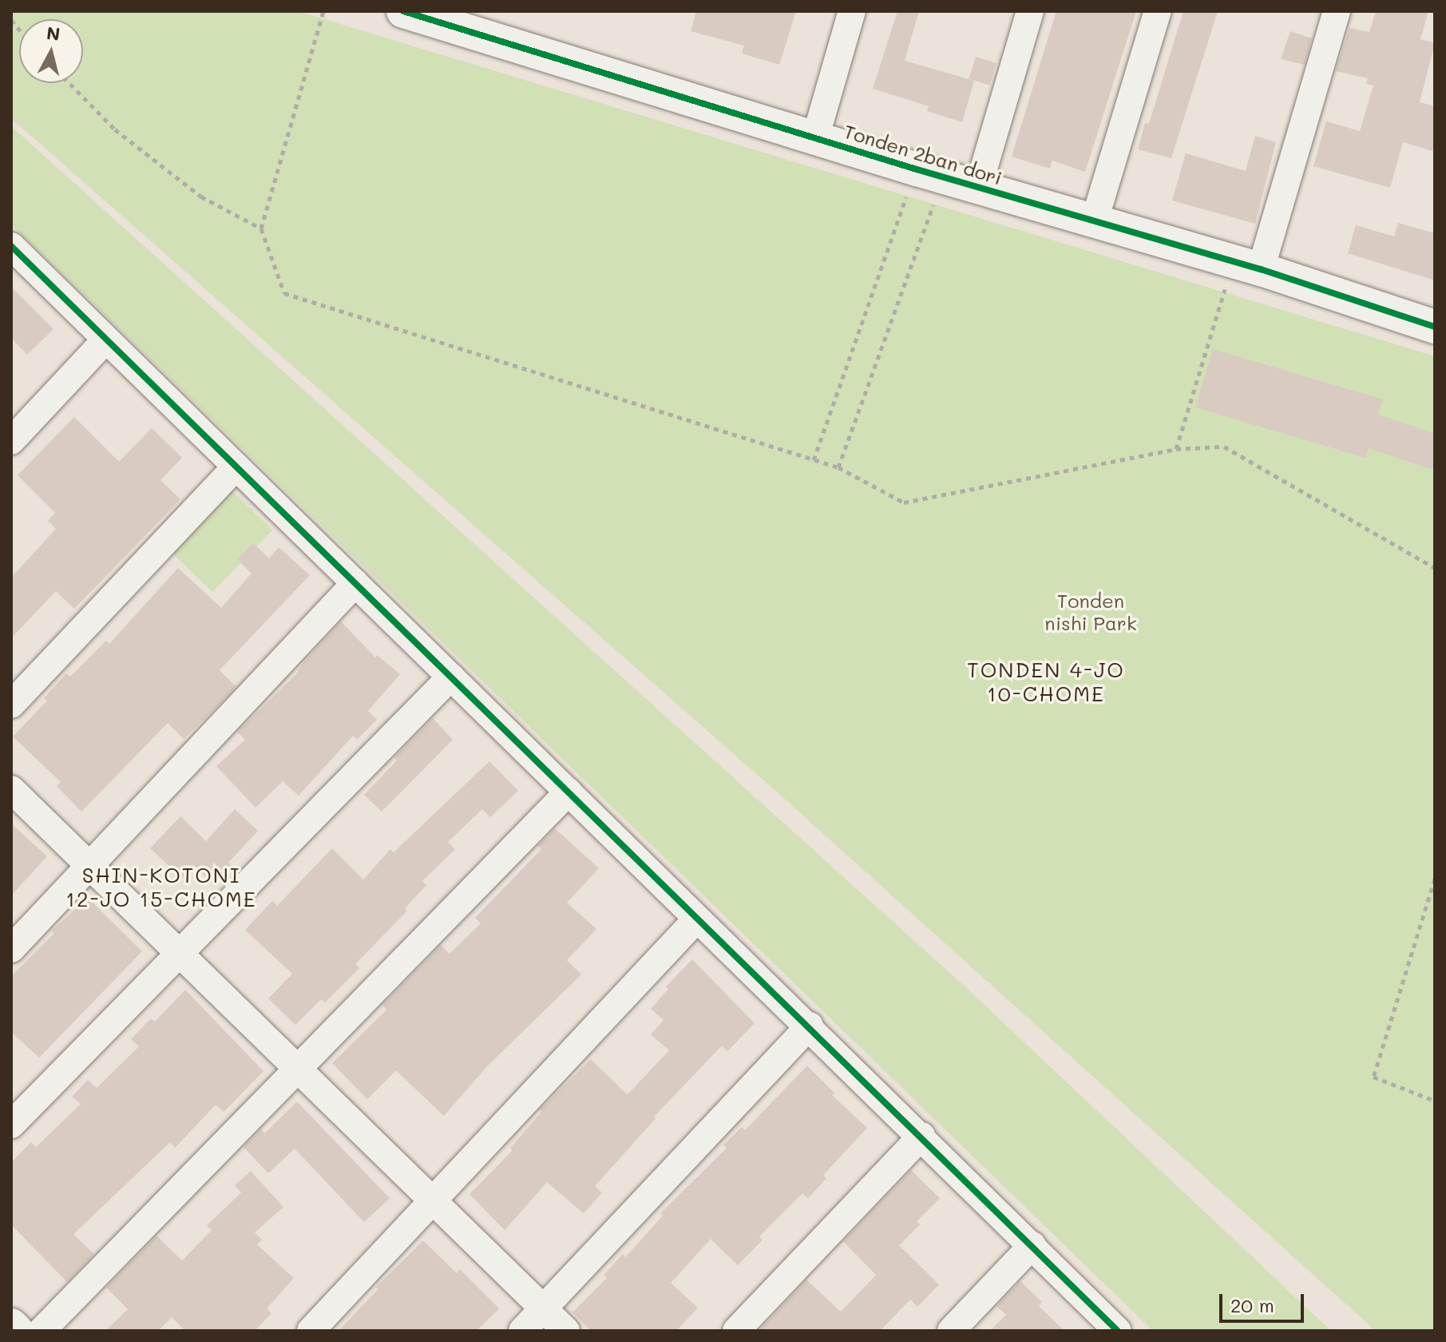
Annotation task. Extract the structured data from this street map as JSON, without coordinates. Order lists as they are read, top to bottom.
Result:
{
  "streets": {
    "street": ["Tonden 2ban dori"]
  },
  "districts": ["TONDEN 4-JO 10-CHOME", "SHIN-KOTONI 12-JO 15-CHOME"],
  "parks": ["Tonden nishi Park"],
  "scale_bar": "20 m",
  "north": "top"
}
